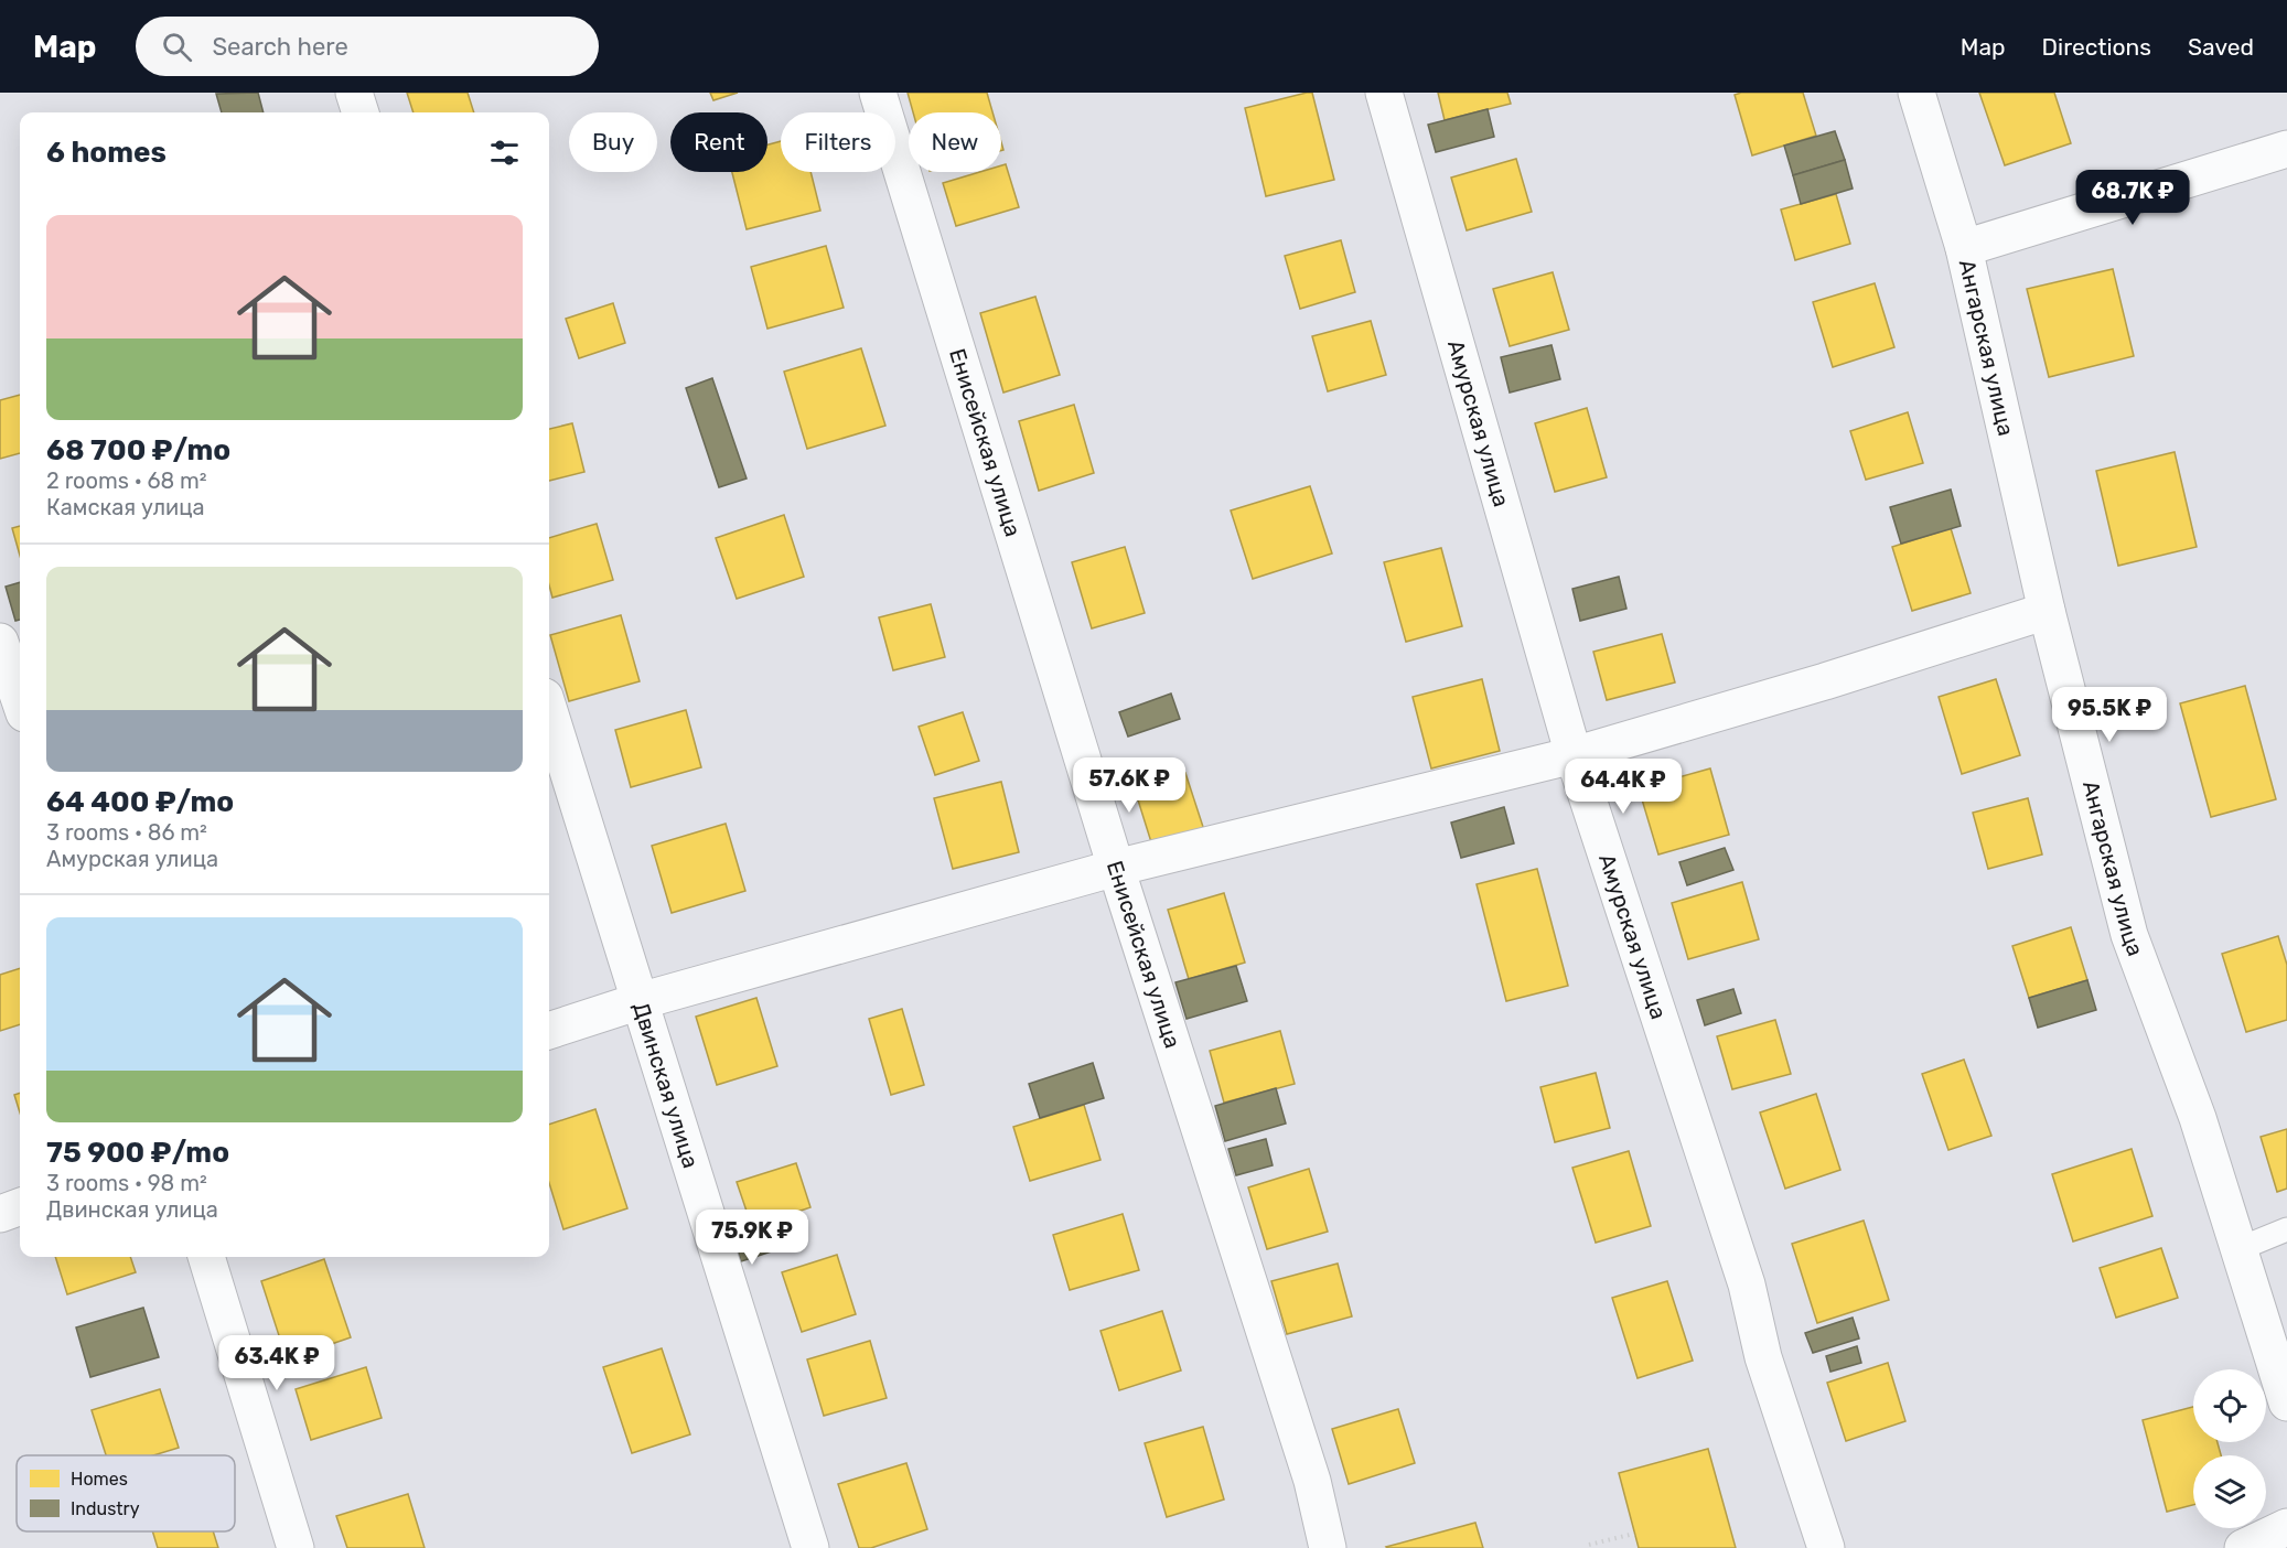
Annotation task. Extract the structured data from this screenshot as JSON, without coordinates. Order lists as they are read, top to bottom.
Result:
{
  "streets": {
    "street": [
      "Ангарская улица",
      "Амурская улица",
      "Енисейская улица",
      "Двинская улица"
    ]
  },
  "legend": ["Homes", "Industry"],
  "page": {
    "header": "Map",
    "search": "Search here",
    "nav": ["Map", "Directions", "Saved"],
    "chip": [
      "Buy",
      "Rent",
      "Filters",
      "New"
    ],
    "heading": "6 homes",
    "price": [
      "68.7K ₽",
      "95.5K ₽",
      "57.6K ₽",
      "64.4K ₽",
      "75.9K ₽",
      "63.4K ₽"
    ],
    "list": [
      {
        "name": "68 700 ₽/mo",
        "note": "2 rooms · 68 m² · Камская улица"
      },
      {
        "name": "64 400 ₽/mo",
        "note": "3 rooms · 86 m² · Амурская улица"
      },
      {
        "name": "75 900 ₽/mo",
        "note": "3 rooms · 98 m² · Двинская улица"
      }
    ]
  }
}
